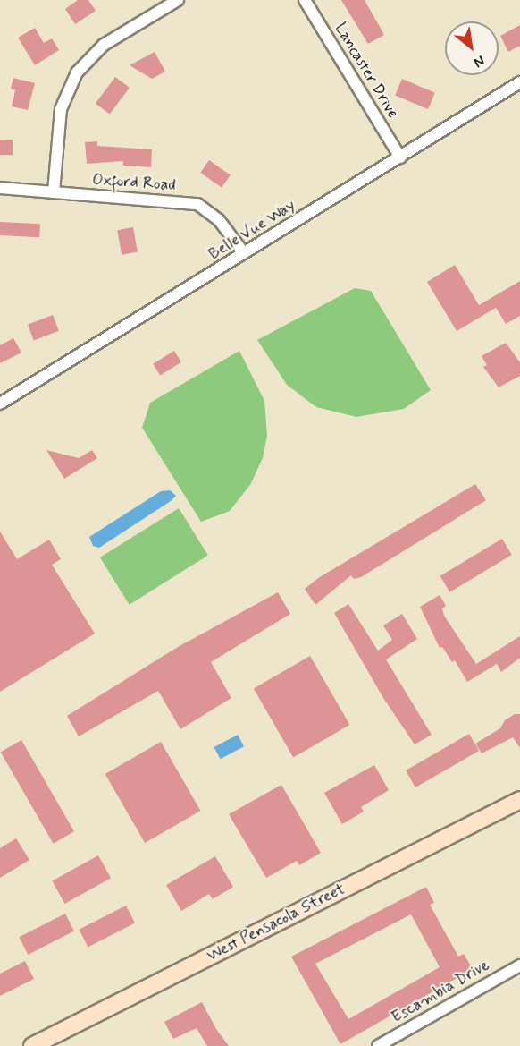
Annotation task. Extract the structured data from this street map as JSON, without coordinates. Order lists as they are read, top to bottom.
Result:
{
  "streets": {
    "main road": ["West Pensacola Street"],
    "street": [
      "Lancaster Drive",
      "Oxford Road",
      "Belle Vue Way",
      "Escambia Drive"
    ]
  },
  "crossings": [
    ["Lancaster Drive", "Belle Vue Way"],
    ["Oxford Road", "Belle Vue Way"]
  ],
  "north": "bottom right"
}
